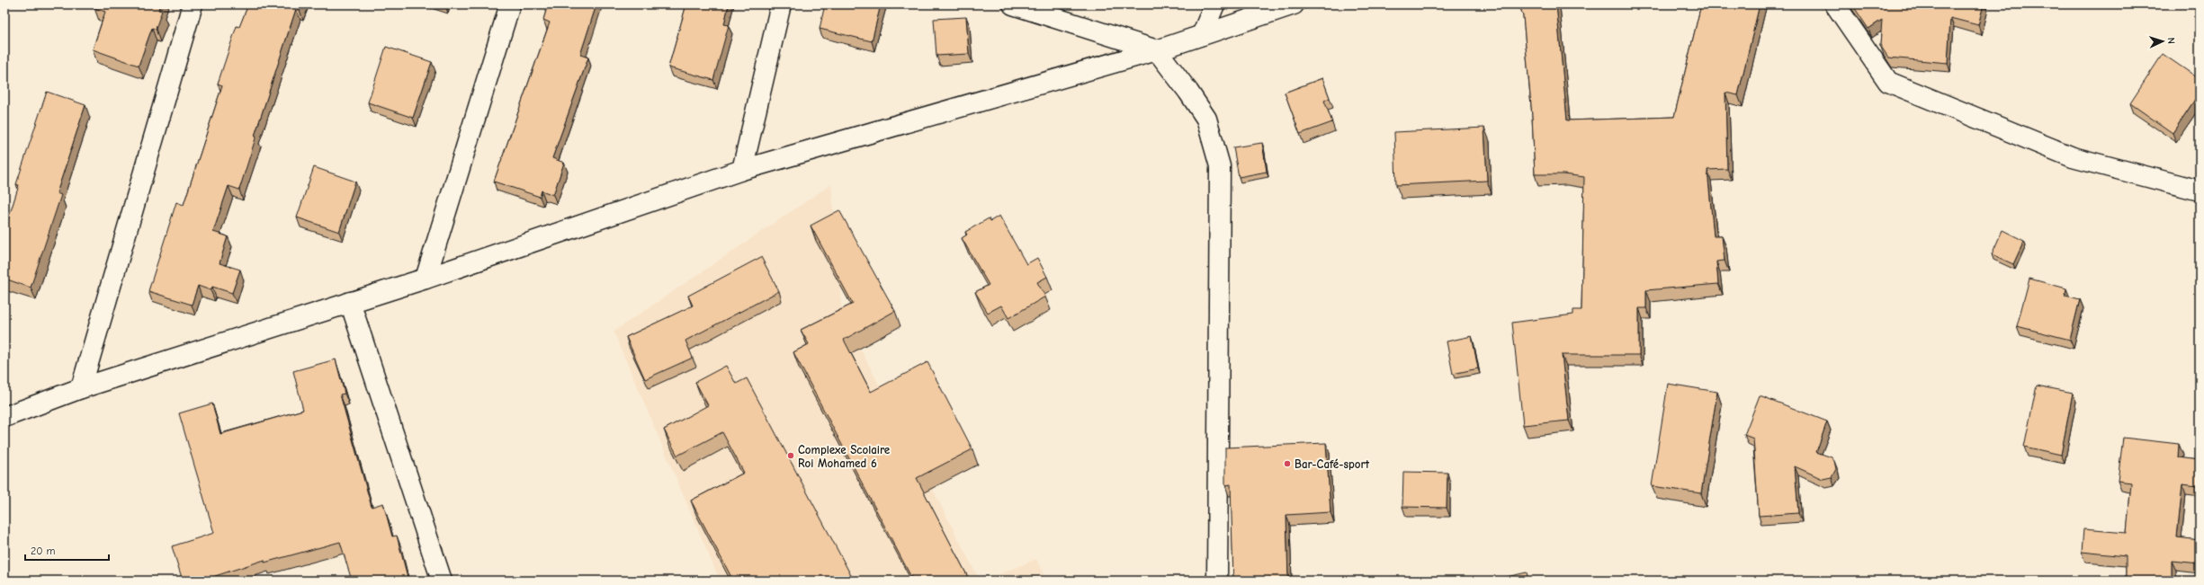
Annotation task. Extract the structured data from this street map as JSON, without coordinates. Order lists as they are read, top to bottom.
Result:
{
  "places": ["Complexe Scolaire Roi Mohamed 6", "Bar-Café-sport"],
  "scale_bar": "20 m",
  "north": "right"
}
